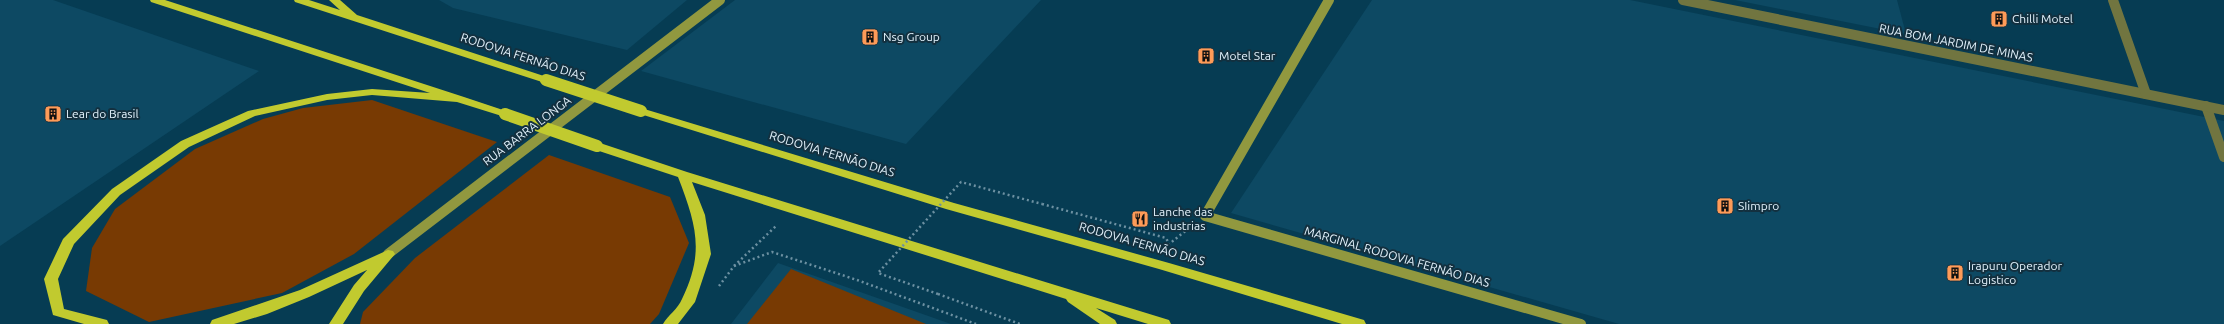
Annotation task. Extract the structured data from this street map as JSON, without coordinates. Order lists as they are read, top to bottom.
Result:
{
  "streets": {
    "highway": ["RODOVIA FERNÃO DIAS"],
    "main road": ["RUA BARRA LONGA", "MARGINAL RODOVIA FERNÃO DIAS"],
    "street": ["RUA BOM JARDIM DE MINAS"]
  },
  "places": {
    "building": [
      "Chilli Motel",
      "Nsg Group",
      "Motel Star",
      "Lear do Brasil",
      "SIimpro",
      "Irapuru Operador Logistico"
    ],
    "restaurant": ["Lanche das industrias"]
  }
}
